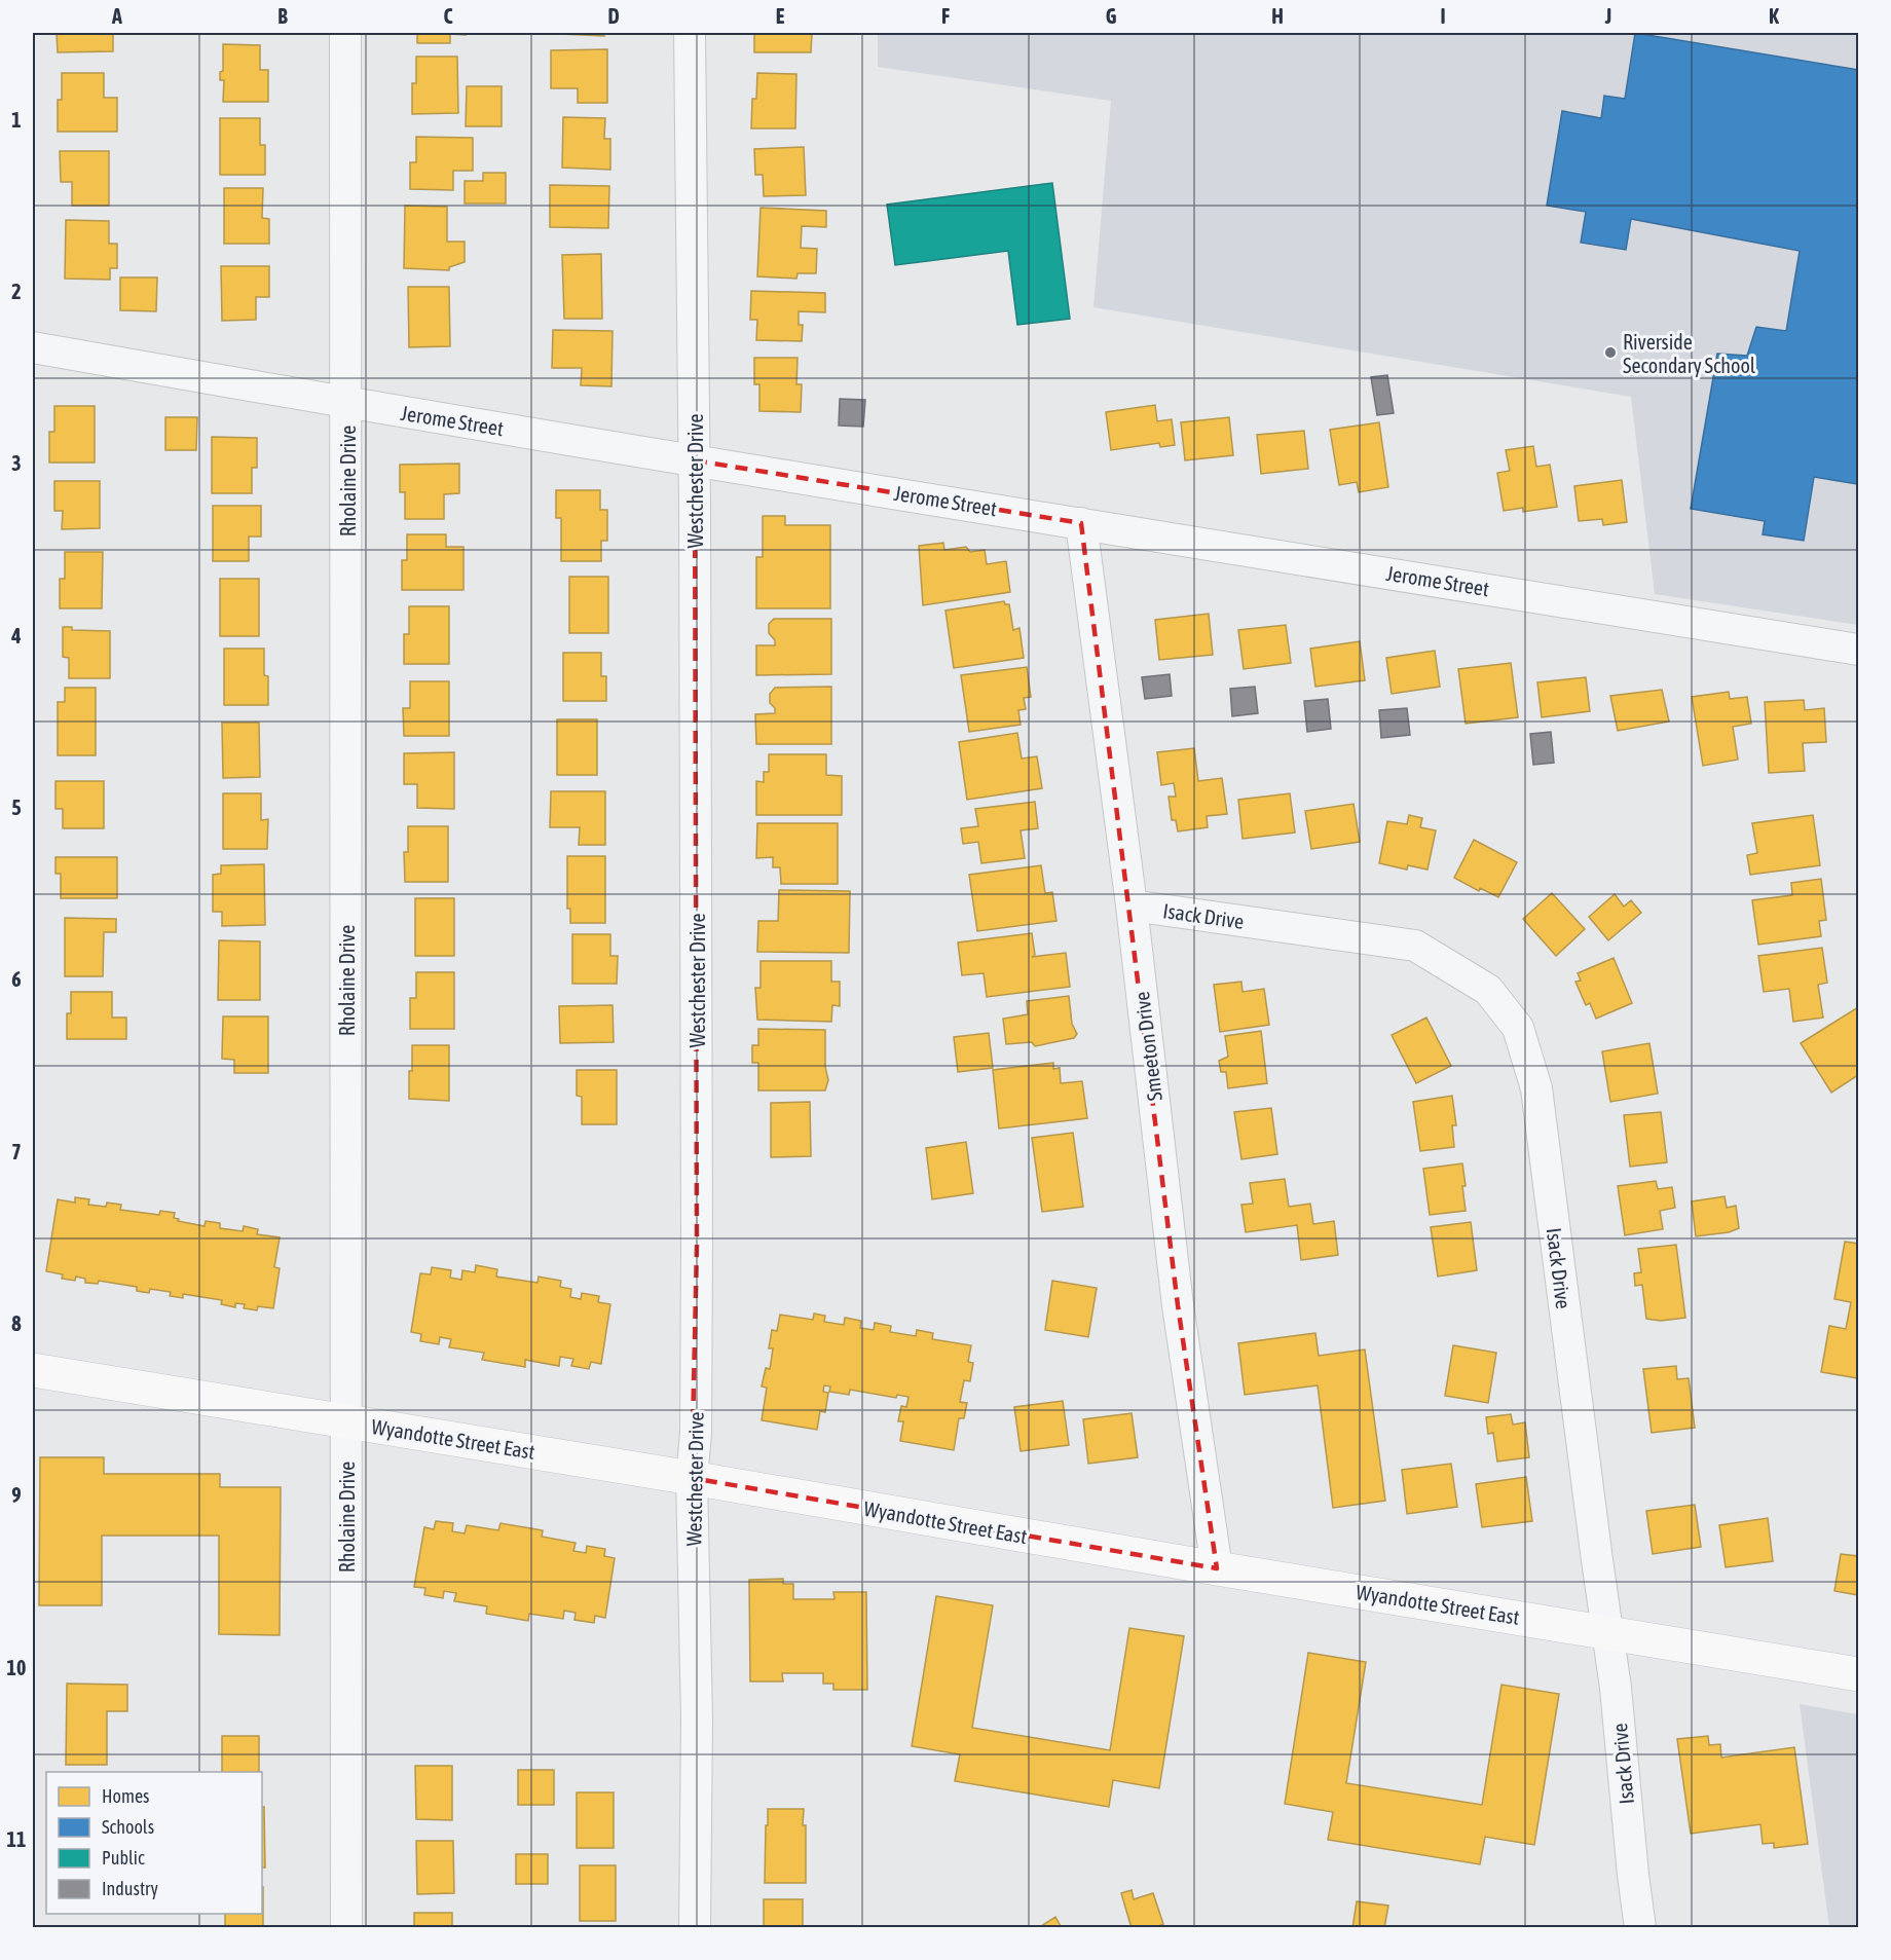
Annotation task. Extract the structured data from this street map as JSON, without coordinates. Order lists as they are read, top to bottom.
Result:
{
  "streets": {
    "street": [
      "Jerome Street",
      "Rholaine Drive",
      "Westchester Drive",
      "Isack Drive",
      "Smeeton Drive",
      "Wyandotte Street East"
    ]
  },
  "crossings": [
    ["Jerome Street", "Rholaine Drive"],
    ["Jerome Street", "Westchester Drive"],
    ["Jerome Street", "Smeeton Drive"],
    ["Rholaine Drive", "Wyandotte Street East"],
    ["Westchester Drive", "Wyandotte Street East"],
    ["Isack Drive", "Smeeton Drive"],
    ["Isack Drive", "Wyandotte Street East"],
    ["Smeeton Drive", "Wyandotte Street East"]
  ],
  "places": ["Riverside Secondary School"],
  "legend": [
    "Homes",
    "Schools",
    "Public",
    "Industry"
  ],
  "grid": {
    "columns": [
      "A",
      "B",
      "C",
      "D",
      "E",
      "F",
      "G",
      "H",
      "I",
      "J",
      "K"
    ],
    "rows": [
      "1",
      "2",
      "3",
      "4",
      "5",
      "6",
      "7",
      "8",
      "9",
      "10",
      "11"
    ]
  }
}
